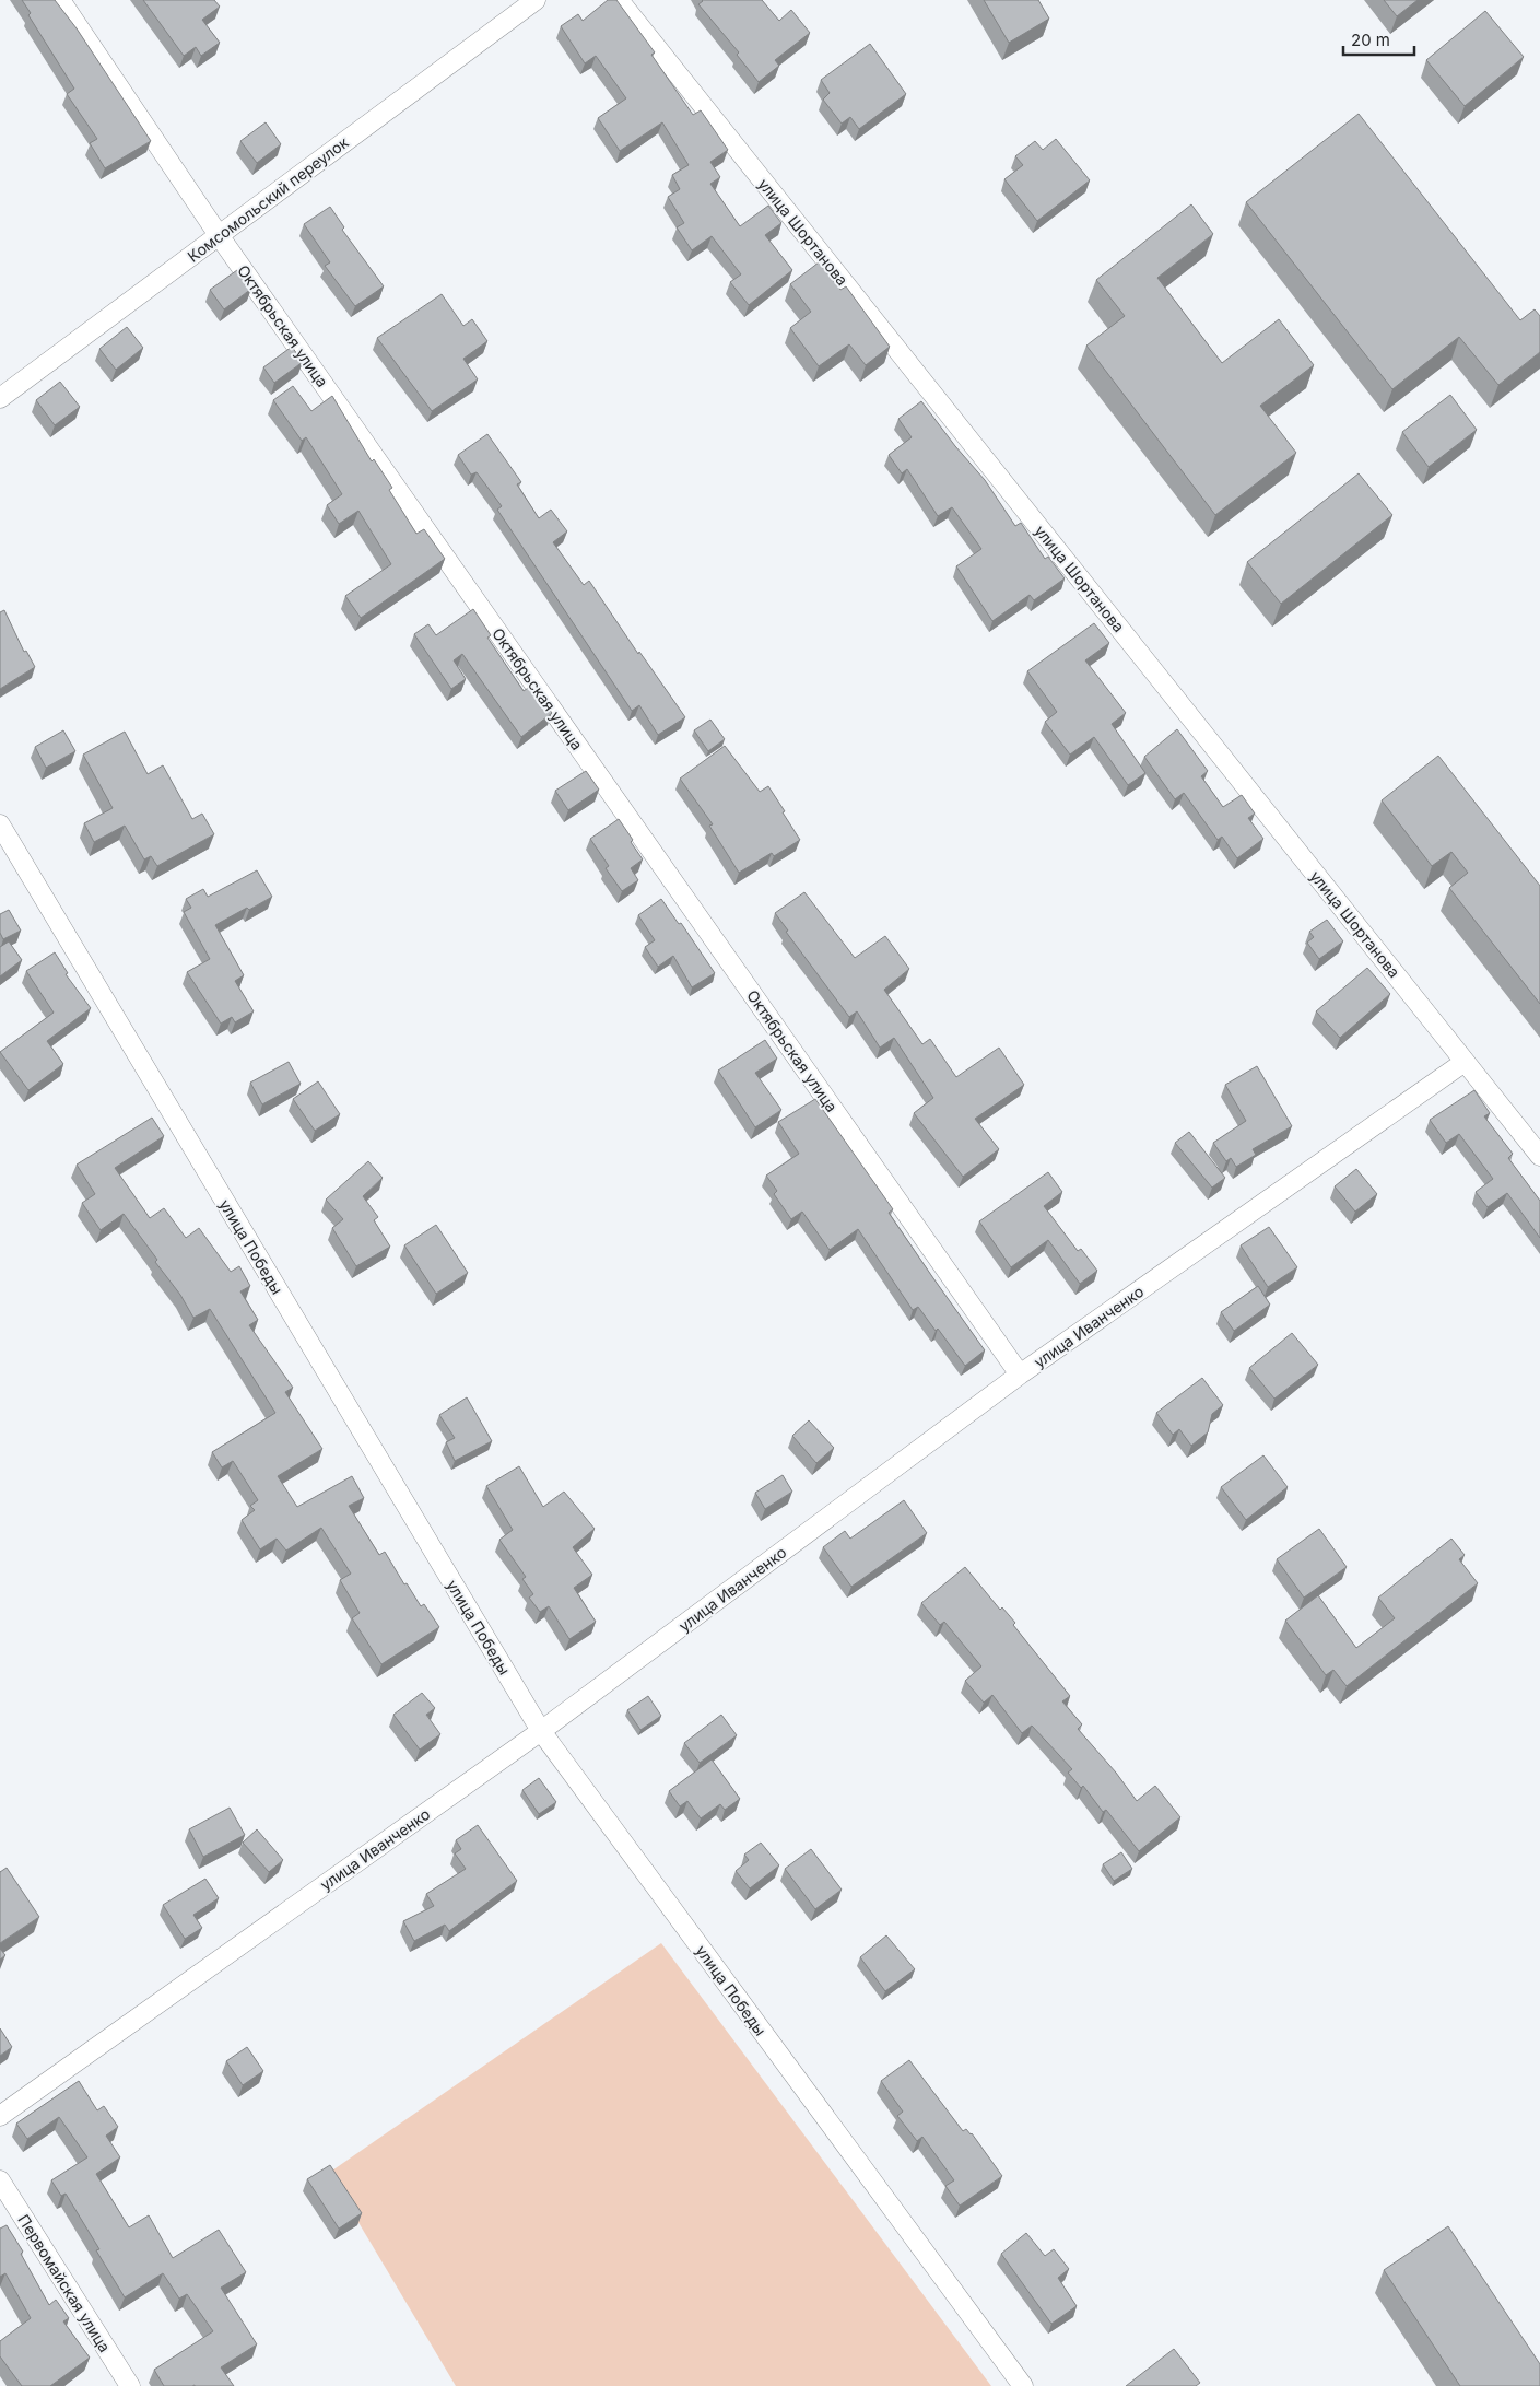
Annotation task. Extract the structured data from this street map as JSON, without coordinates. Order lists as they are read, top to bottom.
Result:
{
  "streets": {
    "street": [
      "Комсомольский переулок",
      "улица Шортанова",
      "Октябрьская улица",
      "улица Победы",
      "улица Иванченко",
      "Первомайская улица"
    ]
  },
  "crossings": [
    ["Комсомольский переулок", "Октябрьская улица"],
    ["улица Шортанова", "улица Иванченко"],
    ["Октябрьская улица", "улица Иванченко"],
    ["улица Победы", "улица Иванченко"]
  ],
  "scale_bar": "20 m"
}
